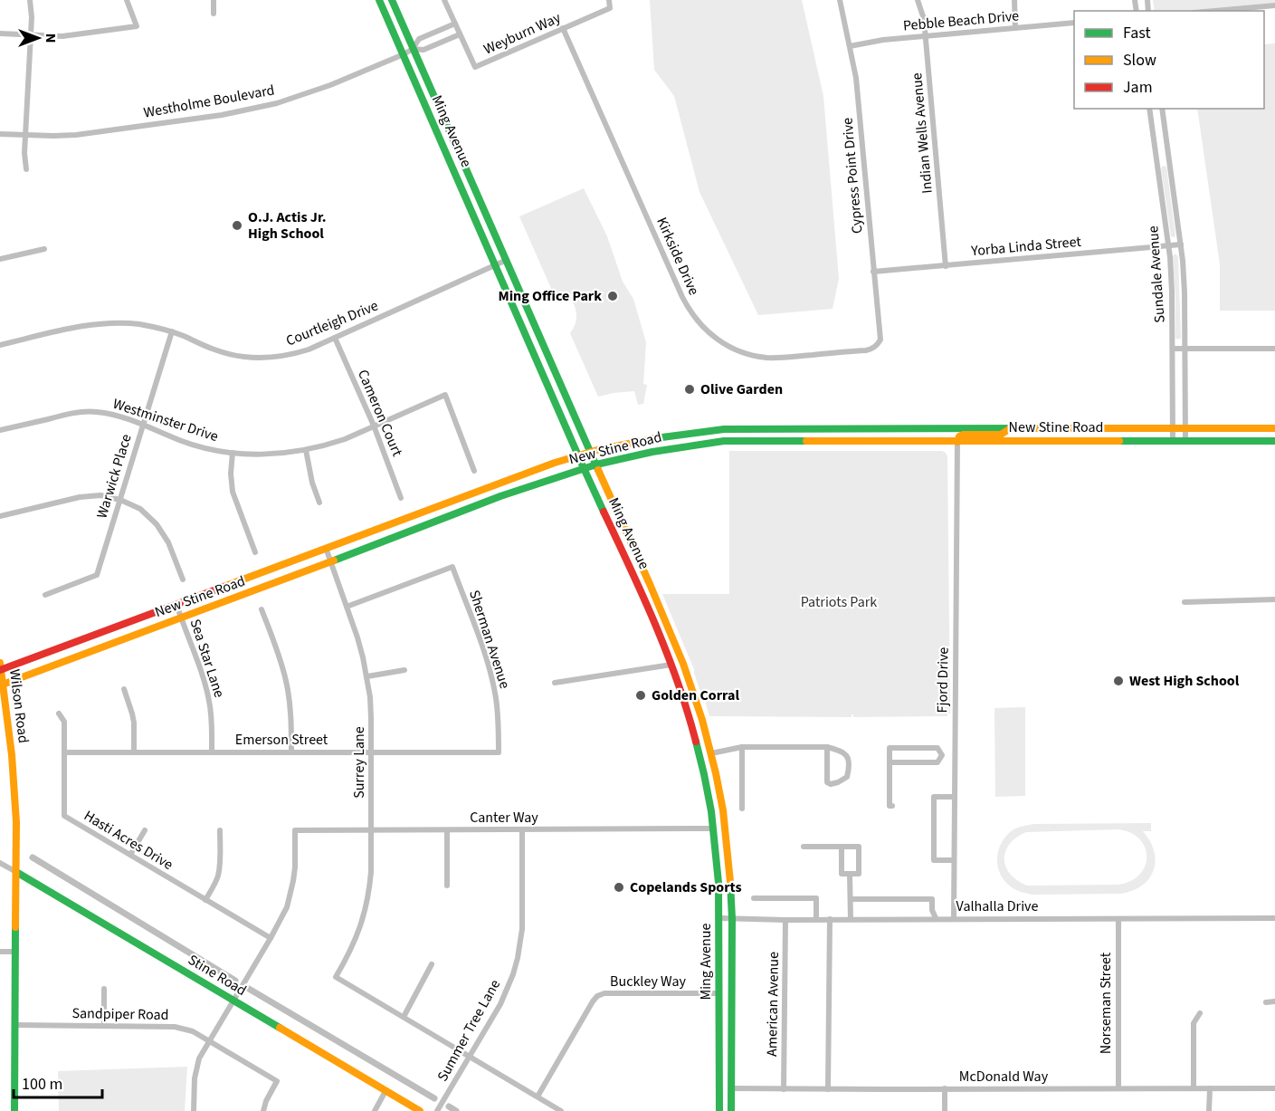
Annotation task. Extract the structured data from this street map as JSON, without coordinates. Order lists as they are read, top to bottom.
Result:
{
  "streets": {
    "main road": [
      "Ming Avenue",
      "New Stine Road",
      "Wilson Road",
      "Stine Road"
    ],
    "street": [
      "Pebble Beach Drive",
      "Weyburn Way",
      "Westholme Boulevard",
      "Indian Wells Avenue",
      "Cypress Point Drive",
      "Yorba Linda Street",
      "Kirkside Drive",
      "Sundale Avenue",
      "Courtleigh Drive",
      "Cameron Court",
      "Westminster Drive",
      "Warwick Place",
      "Sherman Avenue",
      "Sea Star Lane",
      "Fjord Drive",
      "Emerson Street",
      "Surrey Lane",
      "Canter Way",
      "Hasti Acres Drive",
      "Valhalla Drive",
      "Buckley Way",
      "Norseman Street",
      "American Avenue",
      "Sandpiper Road",
      "Summer Tree Lane",
      "McDonald Way"
    ]
  },
  "crossings": [
    ["Pebble Beach Drive", "Indian Wells Avenue"],
    ["Pebble Beach Drive", "Cypress Point Drive"],
    ["Weyburn Way", "Westholme Boulevard"],
    ["Weyburn Way", "Kirkside Drive"],
    ["Westholme Boulevard", "Ming Avenue"],
    ["Ming Avenue", "Courtleigh Drive"],
    ["Ming Avenue", "New Stine Road"],
    ["Ming Avenue", "Canter Way"],
    ["Ming Avenue", "Valhalla Drive"],
    ["Ming Avenue", "Buckley Way"],
    ["Ming Avenue", "McDonald Way"],
    ["Indian Wells Avenue", "Yorba Linda Street"],
    ["Cypress Point Drive", "Yorba Linda Street"],
    ["Cypress Point Drive", "Kirkside Drive"],
    ["Yorba Linda Street", "Sundale Avenue"],
    ["Sundale Avenue", "New Stine Road"],
    ["Courtleigh Drive", "Cameron Court"],
    ["Courtleigh Drive", "Warwick Place"],
    ["Cameron Court", "Westminster Drive"],
    ["Westminster Drive", "Warwick Place"],
    ["New Stine Road", "Sea Star Lane"],
    ["New Stine Road", "Fjord Drive"],
    ["New Stine Road", "Wilson Road"],
    ["New Stine Road", "Surrey Lane"],
    ["Sherman Avenue", "Emerson Street"],
    ["Sherman Avenue", "Surrey Lane"],
    ["Sea Star Lane", "Emerson Street"],
    ["Fjord Drive", "Valhalla Drive"],
    ["Wilson Road", "Stine Road"],
    ["Wilson Road", "Sandpiper Road"],
    ["Emerson Street", "Surrey Lane"],
    ["Emerson Street", "Hasti Acres Drive"],
    ["Surrey Lane", "Canter Way"],
    ["Canter Way", "Hasti Acres Drive"],
    ["Canter Way", "Summer Tree Lane"],
    ["Valhalla Drive", "Norseman Street"],
    ["Valhalla Drive", "American Avenue"],
    ["Norseman Street", "McDonald Way"],
    ["American Avenue", "McDonald Way"]
  ],
  "parks": ["Patriots Park"],
  "places": [
    "O.J. Actis Jr. High School",
    "Ming Office Park",
    "Olive Garden",
    "West High School",
    "Golden Corral",
    "Copelands Sports"
  ],
  "legend": ["Fast", "Slow", "Jam"],
  "scale_bar": "100 m",
  "north": "right"
}
